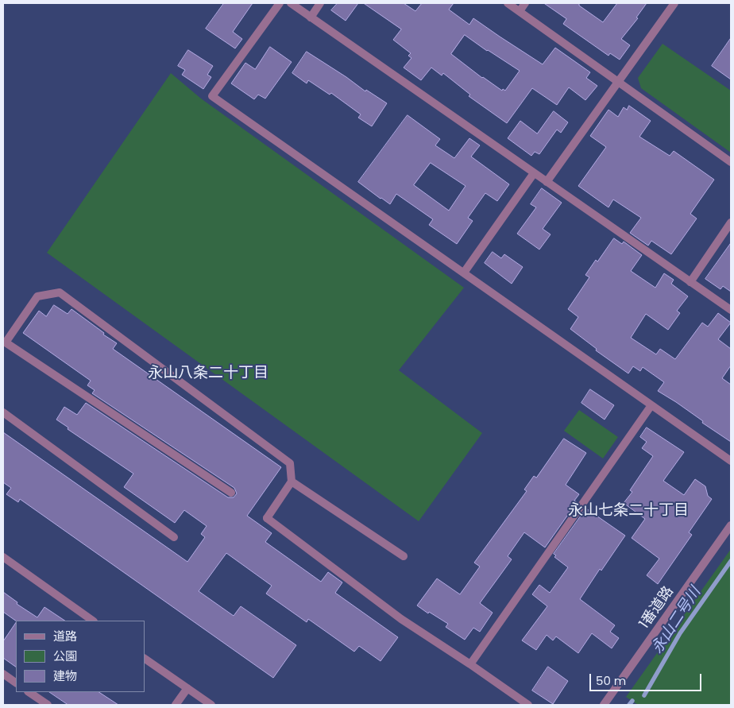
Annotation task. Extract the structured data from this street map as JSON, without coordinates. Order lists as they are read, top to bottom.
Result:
{
  "streets": {
    "street": ["1番道路"]
  },
  "districts": ["永山八条二十丁目", "永山七条二十丁目"],
  "water": ["永山二号川"],
  "legend": ["道路", "公園", "建物"],
  "scale_bar": "50 m"
}
